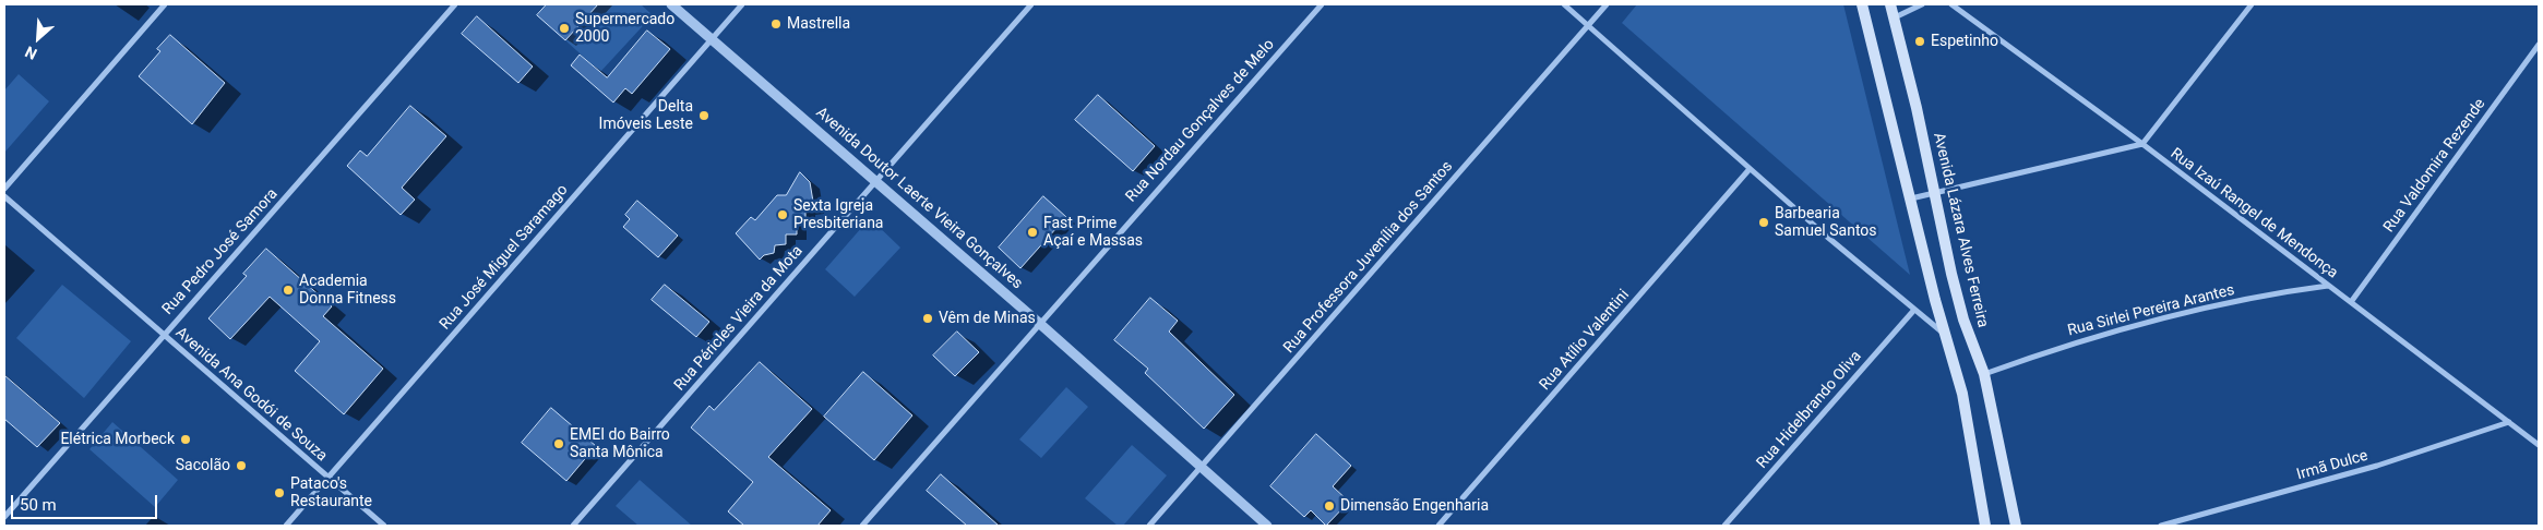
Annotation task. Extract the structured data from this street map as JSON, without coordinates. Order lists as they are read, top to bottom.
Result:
{
  "streets": {
    "main road": ["Avenida Lázara Alves Ferreira"],
    "street": [
      "Rua Nordau Gonçalves de Melo",
      "Rua Valdomira Rezende",
      "Avenida Doutor Laerte Vieira Gonçalves",
      "Rua Izaú Rangel de Mendonça",
      "Rua Pedro José Samora",
      "Rua José Miguel Saramago",
      "Rua Professora Juvenília dos Santos",
      "Rua Sirlei Pereira Arantes",
      "Rua Péricles Vieira da Mota",
      "Rua Atílio Valentini",
      "Avenida Ana Godói de Souza",
      "Rua Hidelbrando Oliva",
      "Irmã Dulce"
    ]
  },
  "crossings": [
    ["Rua Nordau Gonçalves de Melo", "Avenida Doutor Laerte Vieira Gonçalves"],
    ["Rua Valdomira Rezende", "Rua Izaú Rangel de Mendonça"],
    ["Avenida Doutor Laerte Vieira Gonçalves", "Rua José Miguel Saramago"],
    ["Avenida Doutor Laerte Vieira Gonçalves", "Rua Professora Juvenília dos Santos"],
    ["Avenida Doutor Laerte Vieira Gonçalves", "Rua Péricles Vieira da Mota"],
    ["Rua Izaú Rangel de Mendonça", "Rua Sirlei Pereira Arantes"],
    ["Rua Izaú Rangel de Mendonça", "Irmã Dulce"],
    ["Avenida Lázara Alves Ferreira", "Rua Sirlei Pereira Arantes"],
    ["Rua Pedro José Samora", "Avenida Ana Godói de Souza"],
    ["Rua José Miguel Saramago", "Avenida Ana Godói de Souza"]
  ],
  "places": [
    "Mastrella",
    "Supermercado 2000",
    "Espetinho",
    "Delta Imóveis Leste",
    "Sexta Igreja Presbiteriana",
    "Barbearia Samuel Santos",
    "Fast Prime Açaí e Massas",
    "Academia Donna Fitness",
    "Vêm de Minas",
    "Elétrica Morbeck",
    "EMEI do Bairro Santa Mônica",
    "Sacolão",
    "Pataco's Restaurante",
    "Dimensão Engenharia"
  ],
  "scale_bar": "50 m",
  "north": "bottom left"
}
